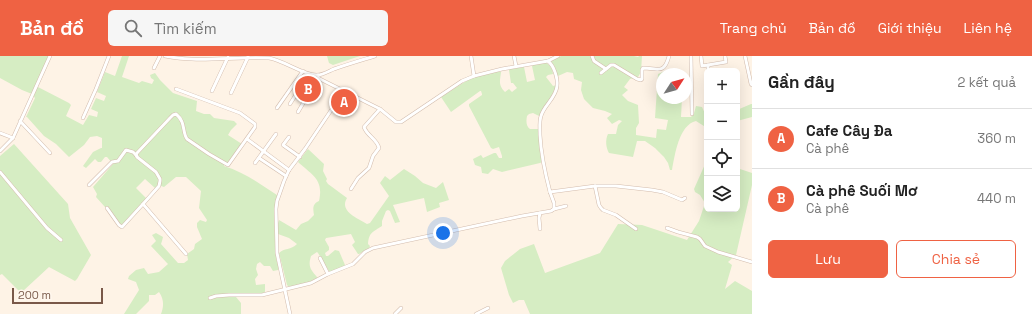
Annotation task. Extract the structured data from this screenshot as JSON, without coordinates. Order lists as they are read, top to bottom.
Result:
{
  "scale_bar": "200 m",
  "north": "top right",
  "page": {
    "header": "Bản đồ",
    "search": "Tìm kiếm",
    "nav": [
      "Trang chủ",
      "Bản đồ",
      "Giới thiệu",
      "Liên hệ"
    ],
    "heading": ["Gần đây", "2 kết quả"],
    "map_buttons": ["+", "−"],
    "pins": ["B", "A"],
    "list": [
      {
        "mark": "A",
        "name": "Cafe Cây Đa",
        "note": "Cà phê",
        "value": "360 m"
      },
      {
        "mark": "B",
        "name": "Cà phê Suối Mơ",
        "note": "Cà phê",
        "value": "440 m"
      }
    ],
    "buttons": ["Lưu", "Chia sẻ"],
    "scale": "200 m"
  }
}
